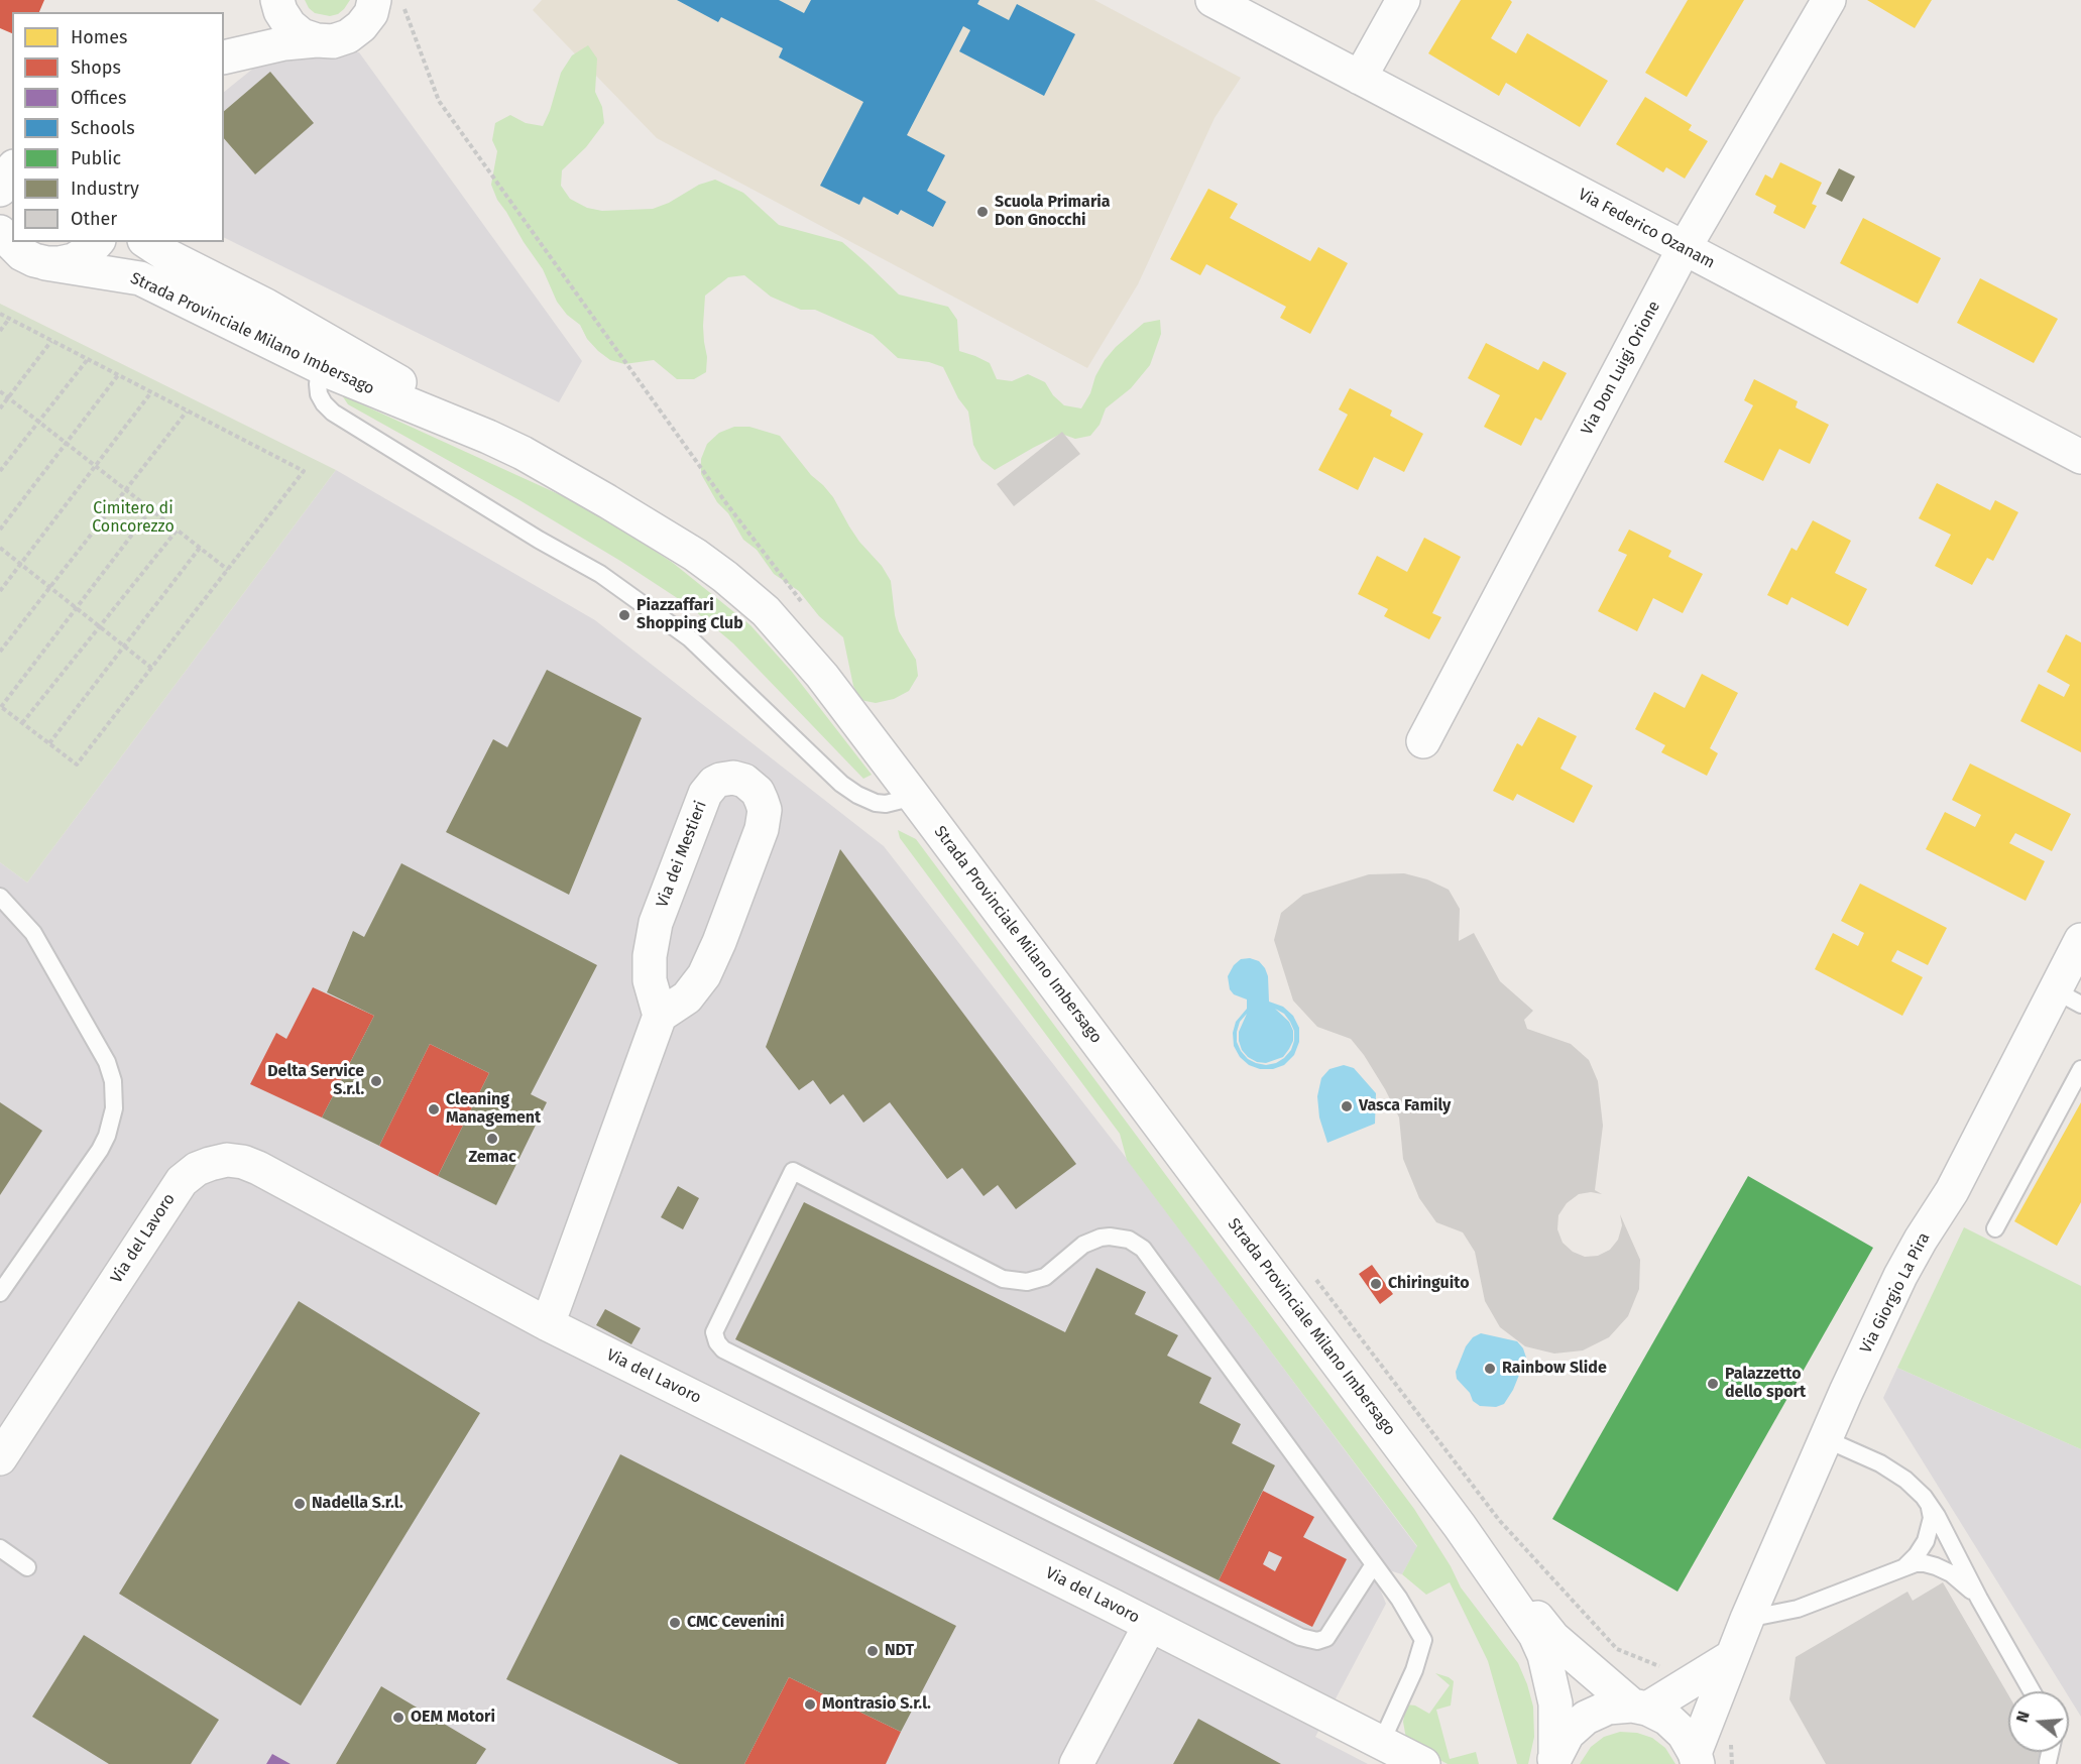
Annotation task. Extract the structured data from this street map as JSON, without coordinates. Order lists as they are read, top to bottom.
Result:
{
  "streets": {
    "street": [
      "Via Federico Ozanam",
      "Strada Provinciale Milano Imbersago",
      "Via Don Luigi Orione",
      "Via dei Mestieri",
      "Via del Lavoro",
      "Via Giorgio La Pira"
    ]
  },
  "crossings": [
    ["Via Federico Ozanam", "Via Don Luigi Orione"],
    ["Strada Provinciale Milano Imbersago", "Via Giorgio La Pira"]
  ],
  "parks": ["Cimitero di Concorezzo"],
  "places": [
    "Scuola Primaria Don Gnocchi",
    "Piazzaffari Shopping Club",
    "Delta Service S.r.l.",
    "Vasca Family",
    "Cleaning Management",
    "Zemac",
    "Chiringuito",
    "Rainbow Slide",
    "Palazzetto dello sport",
    "Nadella S.r.l.",
    "CMC Cevenini",
    "NDT",
    "Montrasio S.r.l.",
    "OEM Motori"
  ],
  "legend": [
    "Homes",
    "Shops",
    "Offices",
    "Schools",
    "Public",
    "Industry",
    "Other"
  ],
  "north": "left"
}
